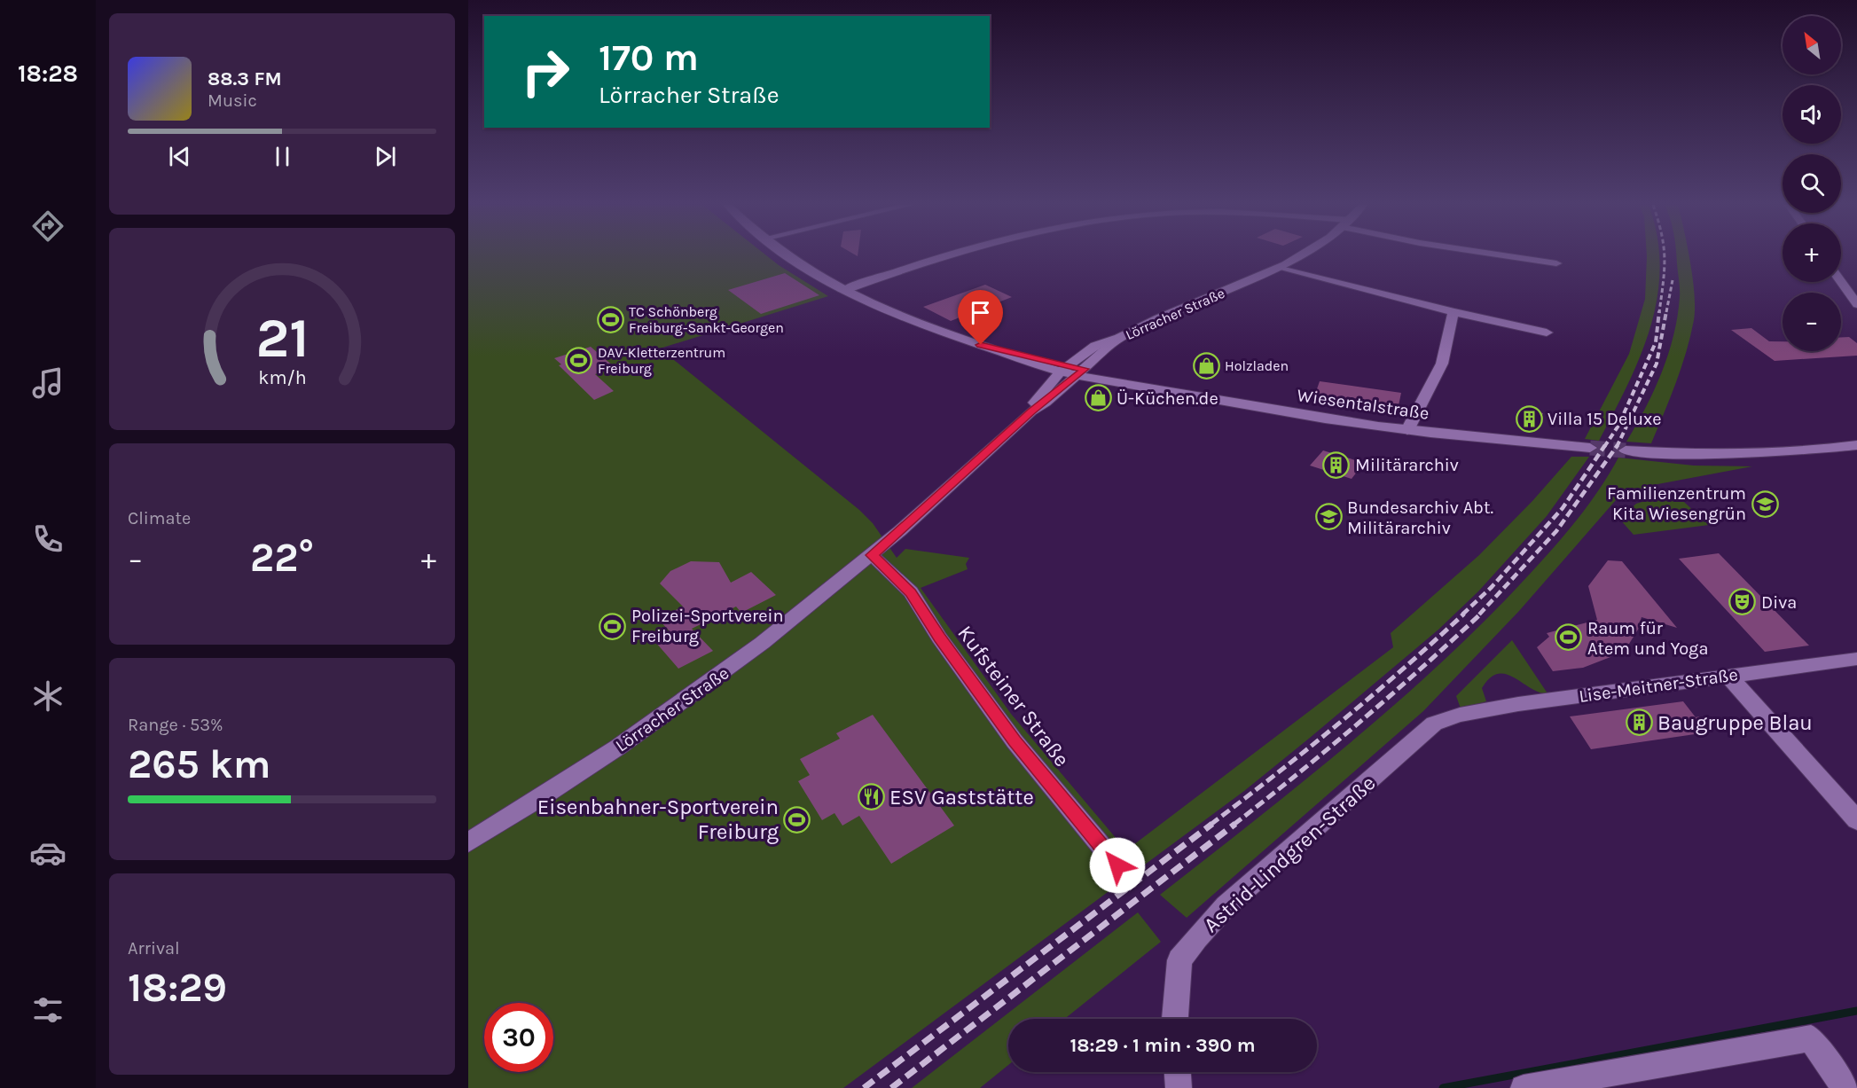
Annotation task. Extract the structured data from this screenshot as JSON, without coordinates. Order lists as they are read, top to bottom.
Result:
{
  "streets": {
    "street": [
      "Lörracher Straße",
      "Wiesentalstraße",
      "Lise-Meitner-Straße",
      "Kufsteiner Straße",
      "Astrid-Lindgren-Straße"
    ]
  },
  "crossings": [
    ["Lörracher Straße", "Wiesentalstraße"],
    ["Lörracher Straße", "Kufsteiner Straße"],
    ["Lise-Meitner-Straße", "Astrid-Lindgren-Straße"]
  ],
  "places": {
    "sports": [
      "TC Schönberg Freiburg-Sankt-Georgen",
      "DAV-Kletterzentrum Freiburg",
      "Polizei-Sportverein Freiburg",
      "Raum für Atem und Yoga",
      "Eisenbahner-Sportverein Freiburg"
    ],
    "shop": ["Holzladen", "Ü-Küchen.de"],
    "building": ["Villa 15 Deluxe", "Militärarchiv", "Baugruppe Blau"],
    "school or university": ["Familienzentrum Kita Wiesengrün", "Bundesarchiv Abt. Militärarchiv"],
    "theatre": ["Diva"],
    "restaurant": ["ESV Gaststätte"]
  },
  "north": "top left",
  "page": {
    "tabs": "18:28",
    "map_buttons": ["+", "−"],
    "turn": ["170 m", "Lörracher Straße"],
    "song": ["88.3 FM", "Music"],
    "tile": [
      "Climate",
      ["Range · 53%", "265 km"],
      ["Arrival", "18:29"]
    ],
    "heat": ["−", "22°", "+"],
    "limit": "30",
    "trip": "18:29 · 1 min · 390 m",
    "gauge": ["21", "km/h"]
  }
}
